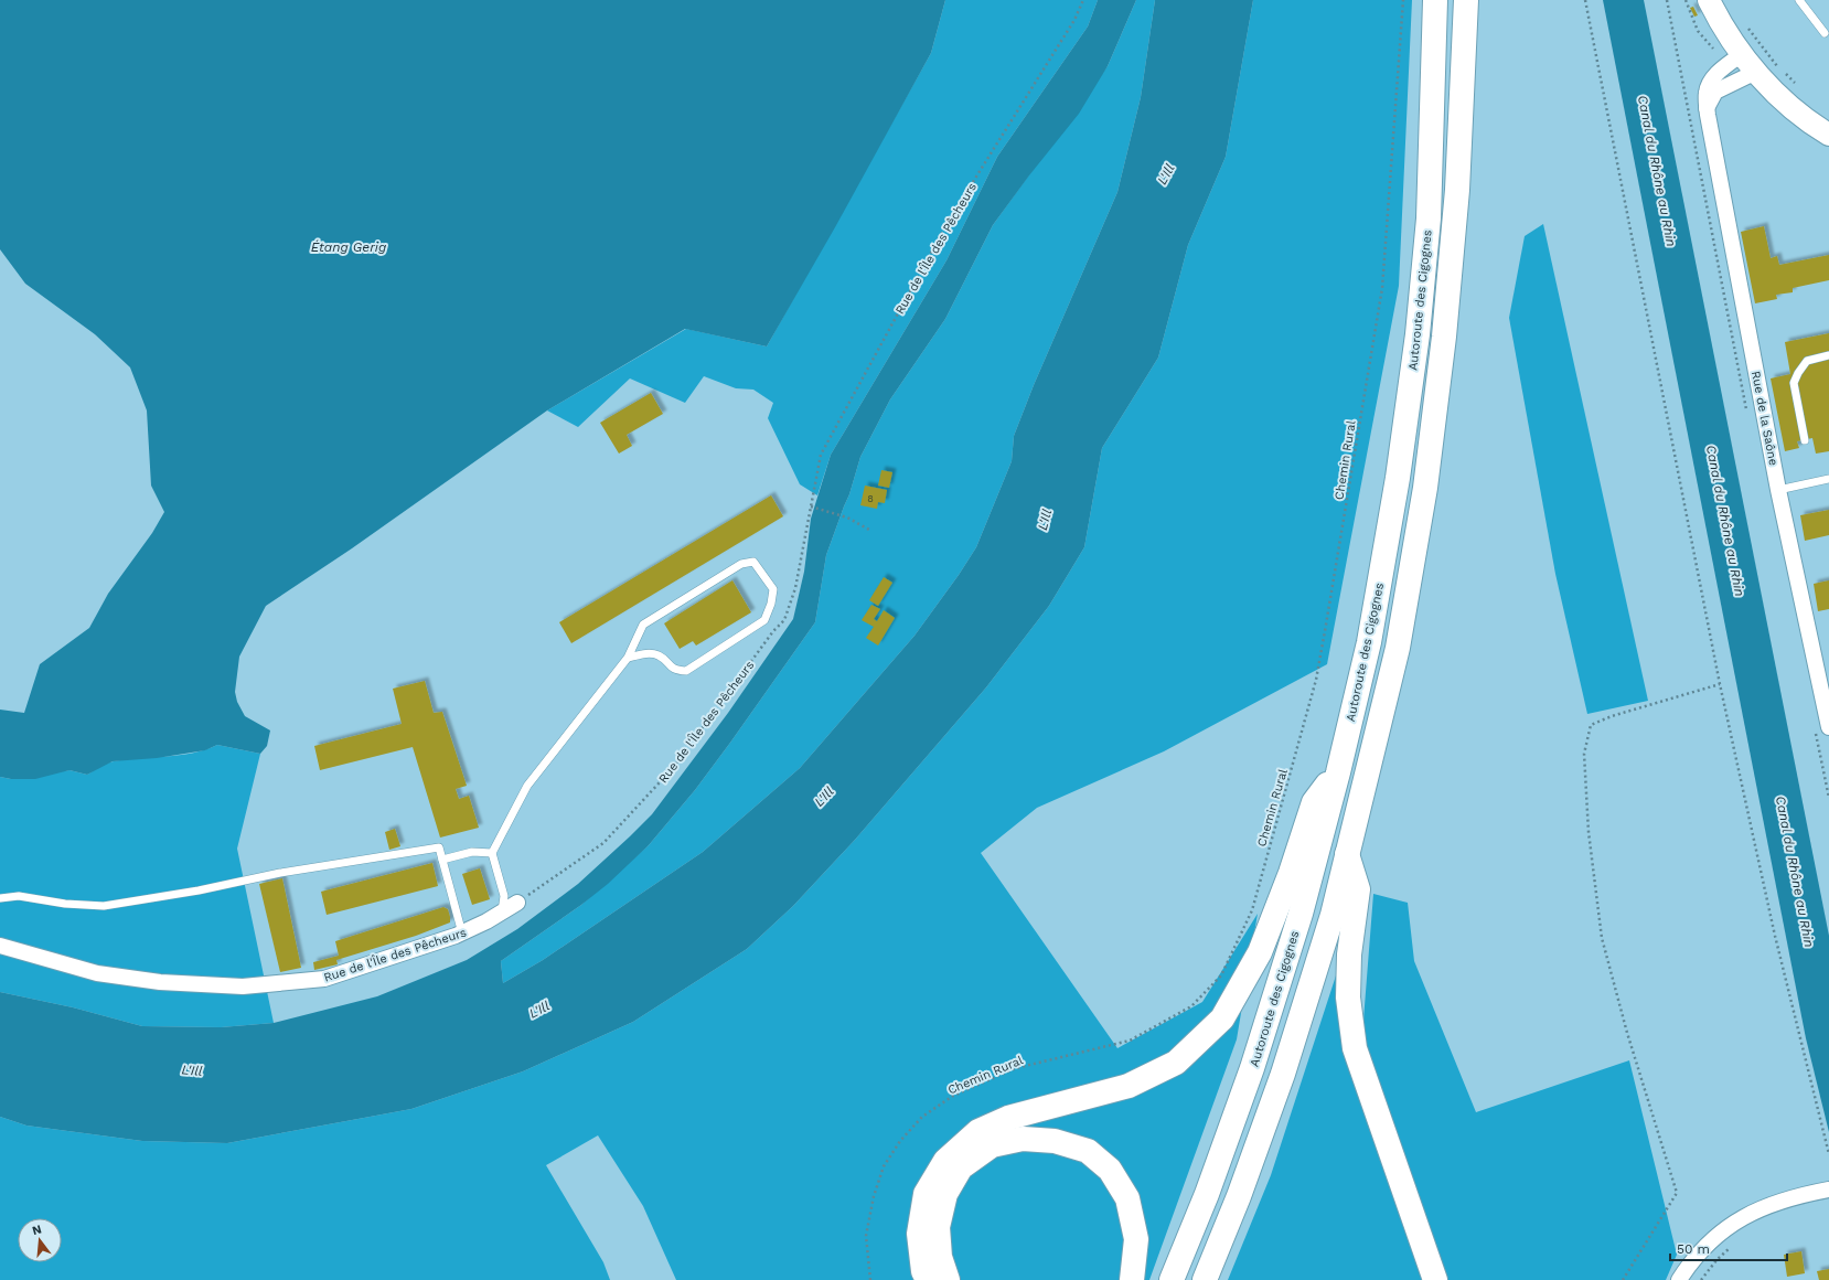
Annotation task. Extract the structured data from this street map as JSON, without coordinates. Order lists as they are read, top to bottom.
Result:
{
  "streets": {
    "highway": ["Autoroute des Cigognes"],
    "street": ["Rue de l'Île des Pêcheurs", "Rue de la Saône"],
    "path": ["Chemin Rural"]
  },
  "water": ["Canal du Rhône au Rhin", "L'Ill", "Étang Gerig"],
  "house_numbers": ["8"],
  "scale_bar": "50 m",
  "north": "top"
}
